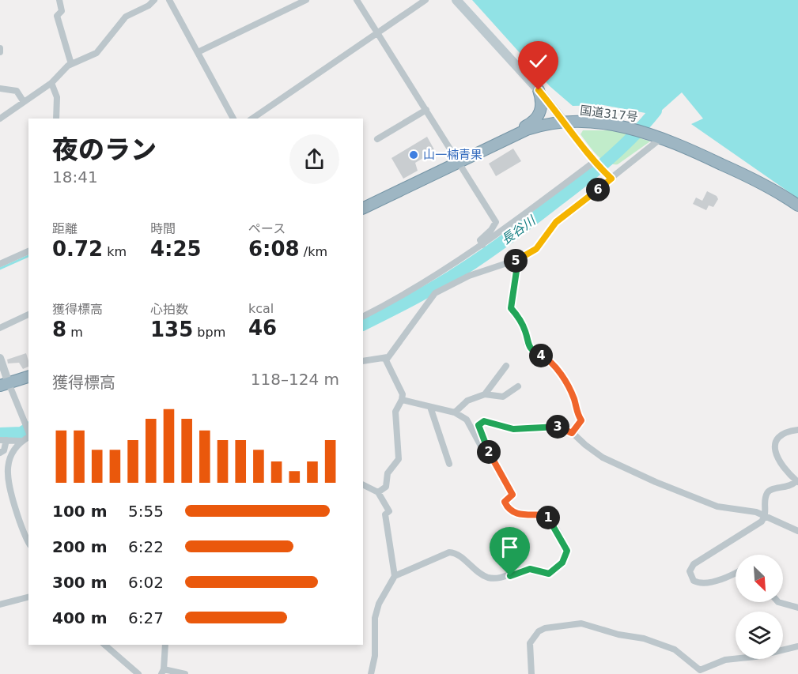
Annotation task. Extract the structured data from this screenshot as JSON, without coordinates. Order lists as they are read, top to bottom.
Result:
{
  "streets": {
    "highway": ["国道317号"]
  },
  "water": ["長谷川"],
  "places": ["山一楠青果"],
  "north": "bottom right",
  "page": {
    "heading": ["夜のラン", "18:41"],
    "pins": [
      "6",
      "5",
      "4",
      "3",
      "2",
      "1"
    ],
    "stats": [
      ["距離", "0.72 km"],
      ["時間", "4:25"],
      ["ペース", "6:08 /km"],
      ["獲得標高", "8 m"],
      ["心拍数", "135 bpm"],
      ["kcal", "46"]
    ],
    "chart": ["獲得標高", "118–124 m"],
    "list": [
      {
        "name": "100 m",
        "note": "5:55"
      },
      {
        "name": "200 m",
        "note": "6:22"
      },
      {
        "name": "300 m",
        "note": "6:02"
      },
      {
        "name": "400 m",
        "note": "6:27"
      }
    ]
  }
}
